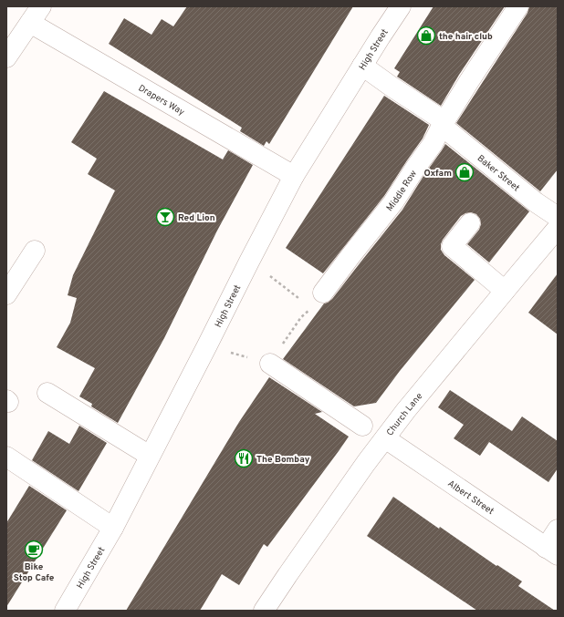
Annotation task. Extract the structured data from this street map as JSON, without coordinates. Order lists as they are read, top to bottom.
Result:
{
  "streets": {
    "street": [
      "High Street",
      "Drapers Way",
      "Baker Street",
      "Middle Row",
      "Church Lane",
      "Albert Street"
    ]
  },
  "crossings": [
    ["High Street", "Drapers Way"],
    ["High Street", "Baker Street"],
    ["Baker Street", "Middle Row"],
    ["Church Lane", "Albert Street"]
  ],
  "places": {
    "shop": ["the hair club", "Oxfam"],
    "bar": ["Red Lion"],
    "restaurant": ["The Bombay"],
    "cafe": ["Bike Stop Cafe"]
  }
}
